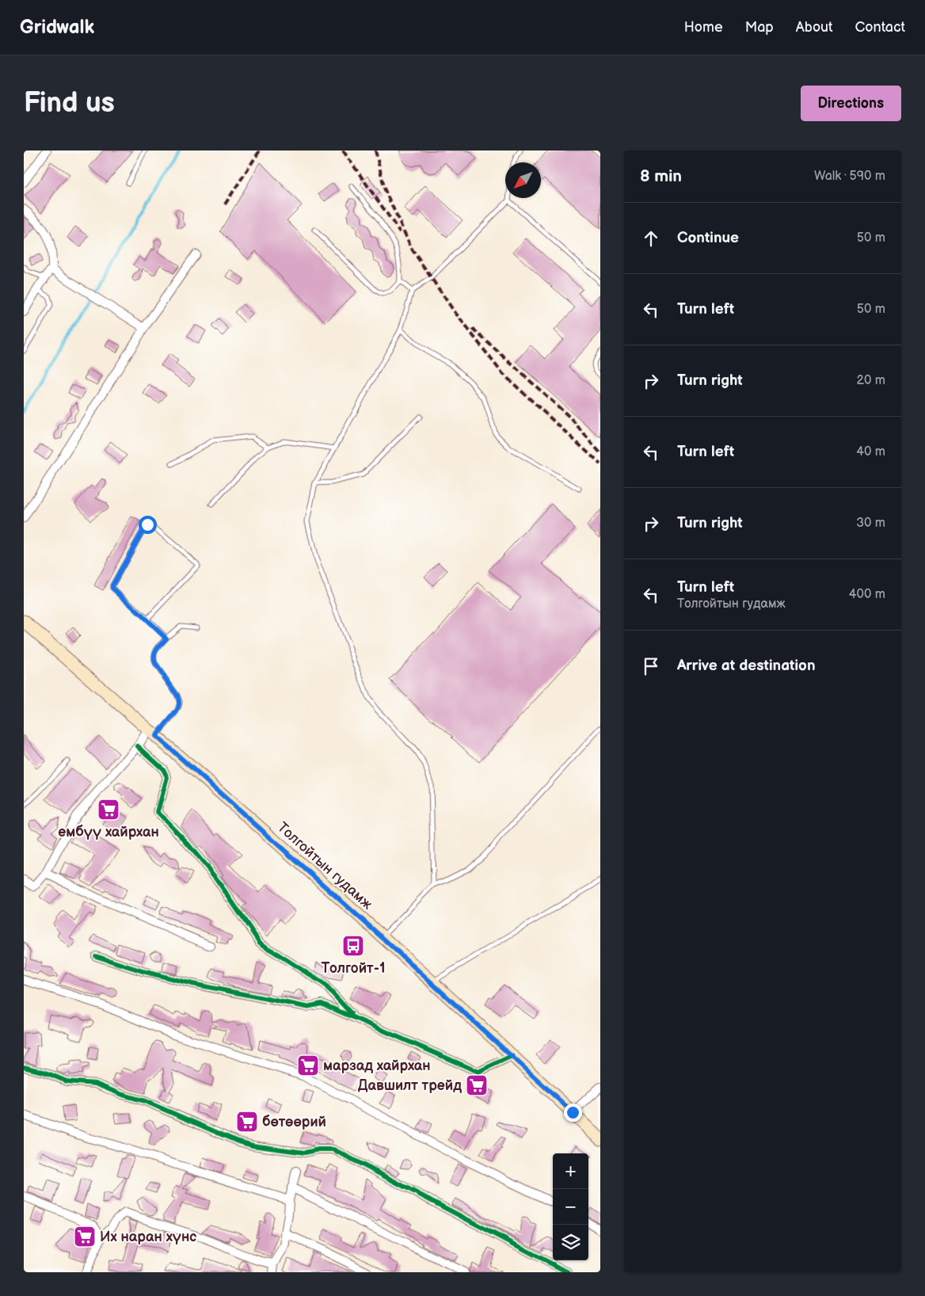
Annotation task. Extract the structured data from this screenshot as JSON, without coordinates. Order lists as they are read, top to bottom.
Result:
{
  "streets": {
    "main road": ["Толгойтын гудамж"]
  },
  "places": {
    "supermarket": [
      "ембүү хайрхан",
      "марзад хайрхан",
      "Давшилт трейд",
      "бөтөөрий",
      "Их наран хүнс"
    ],
    "bus stop": ["Толгойт-1"]
  },
  "north": "bottom left",
  "page": {
    "header": "Gridwalk",
    "nav": [
      "Home",
      "Map",
      "About",
      "Contact"
    ],
    "buttons": "Directions",
    "title": "Find us",
    "heading": ["8 min", "Walk · 590 m"],
    "list": [
      ["Continue", "50 m"],
      ["Turn left", "50 m"],
      ["Turn right", "20 m"],
      ["Turn left", "40 m"],
      ["Turn right", "30 m"],
      ["Turn left", "Толгойтын гудамж", "400 m"],
      "Arrive at destination"
    ],
    "map_buttons": ["+", "−"]
  }
}
